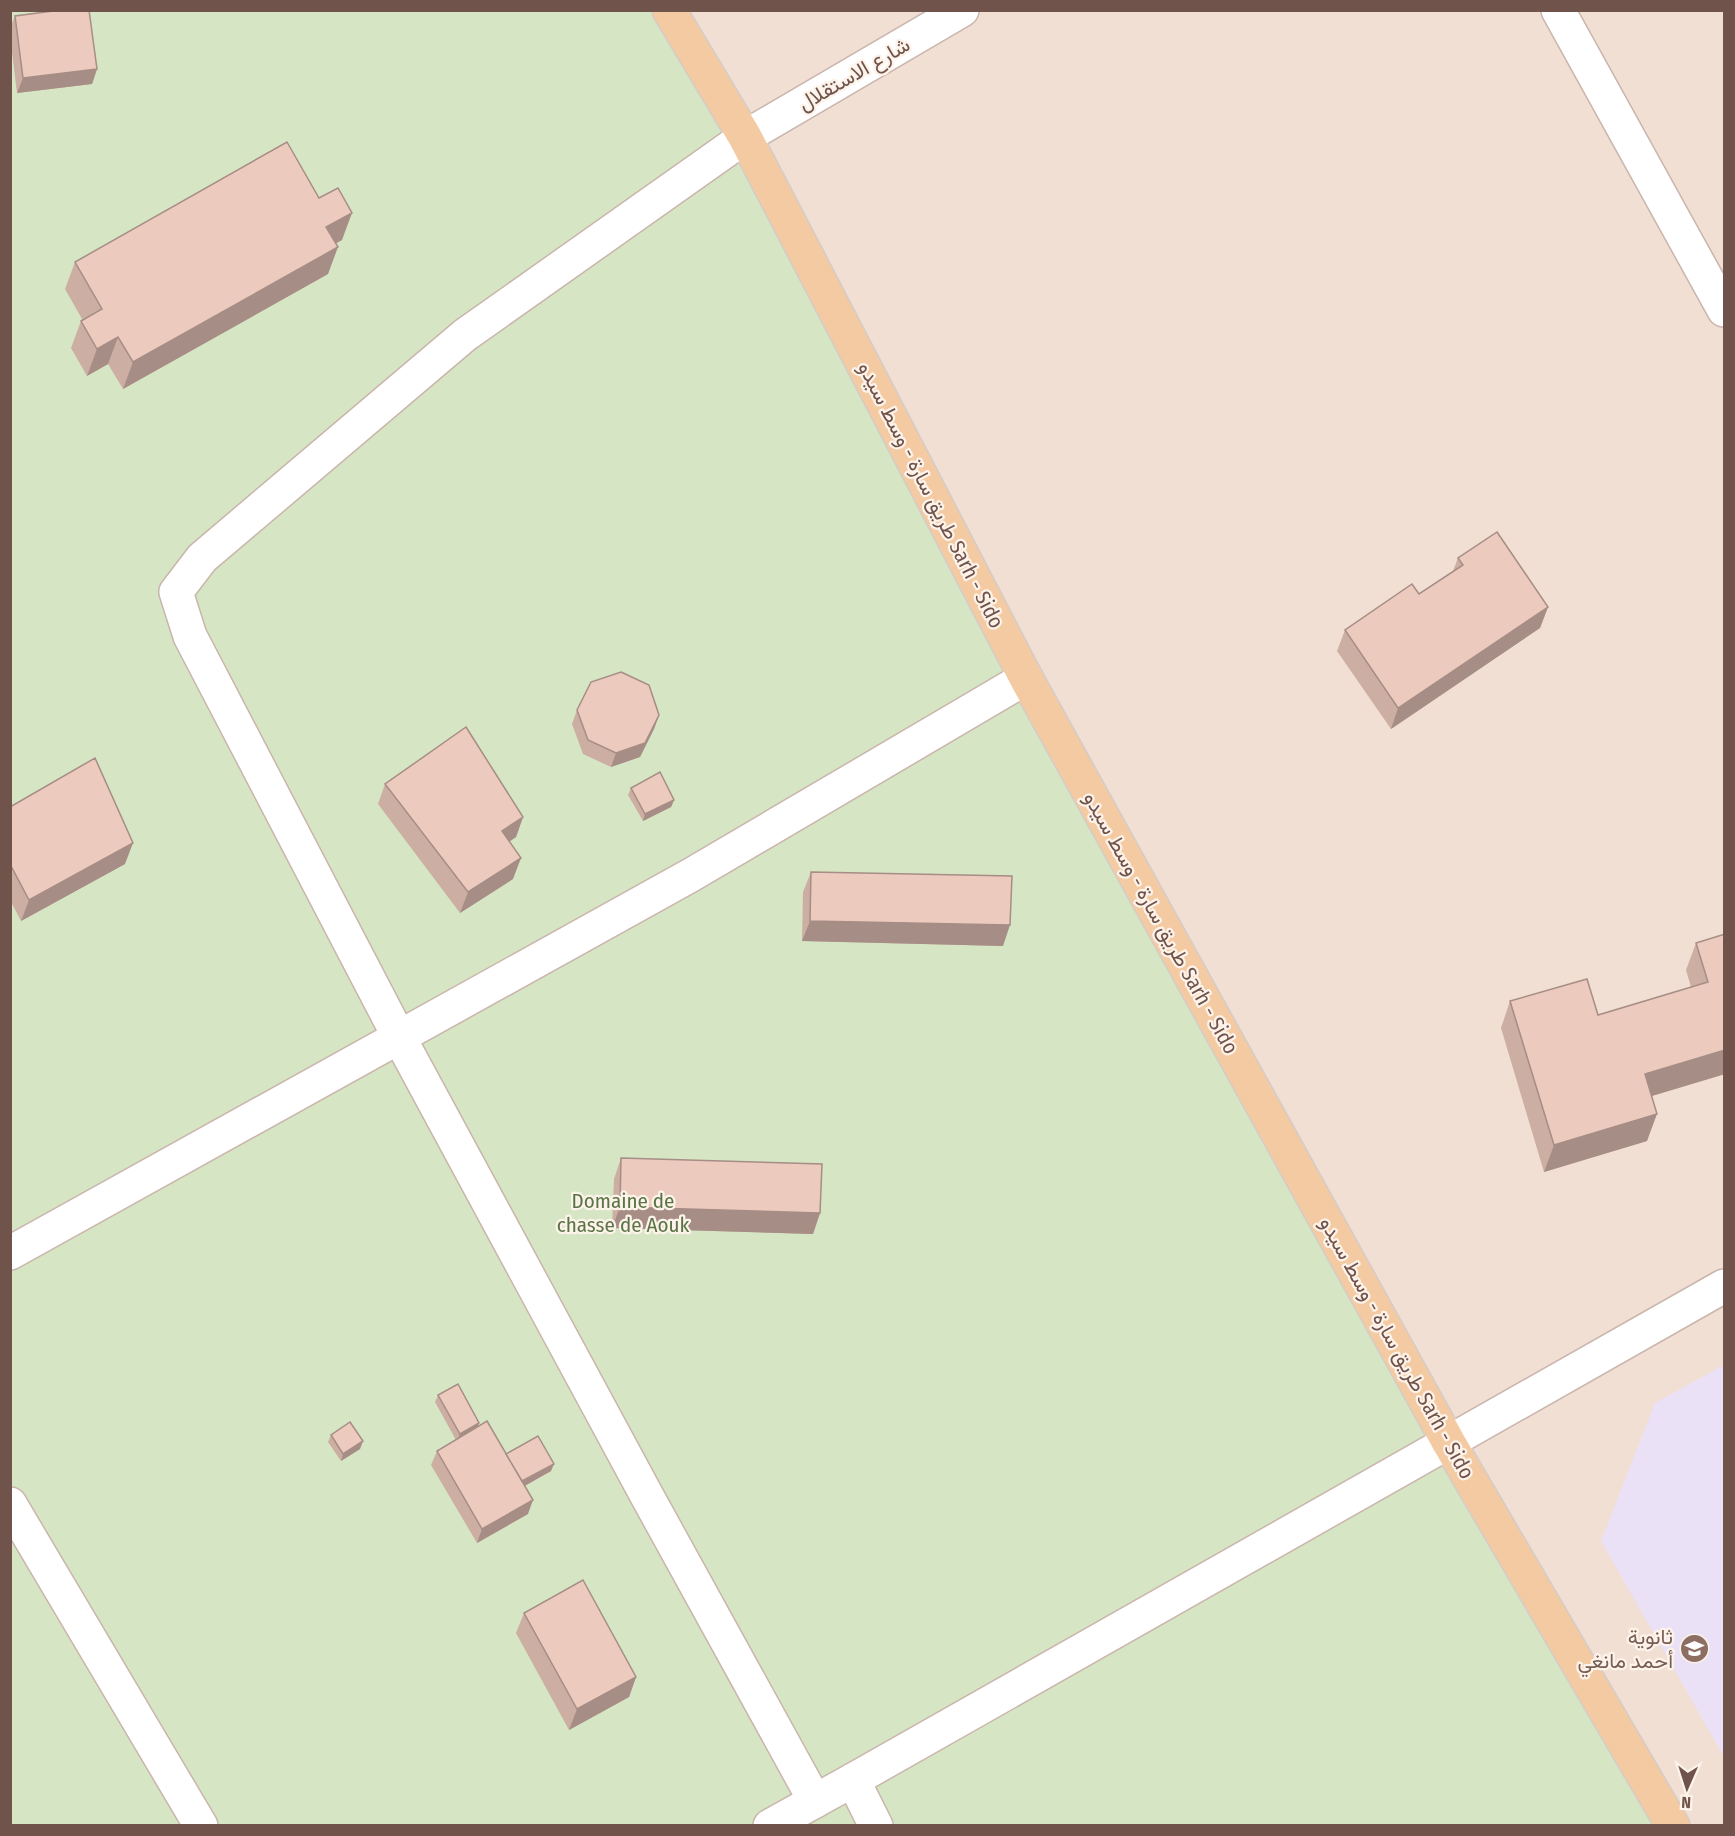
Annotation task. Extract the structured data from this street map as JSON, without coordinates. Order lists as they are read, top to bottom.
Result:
{
  "streets": {
    "main road": ["طريق سارة - وسط سيدو Sarh - Sido"],
    "street": ["شارع الاستقلال"]
  },
  "crossings": [
    ["شارع الاستقلال", "طريق سارة - وسط سيدو Sarh - Sido"]
  ],
  "parks": ["Domaine de chasse de Aouk"],
  "places": {
    "school or university": ["ثانوية أحمد مانغي"]
  },
  "north": "bottom"
}
